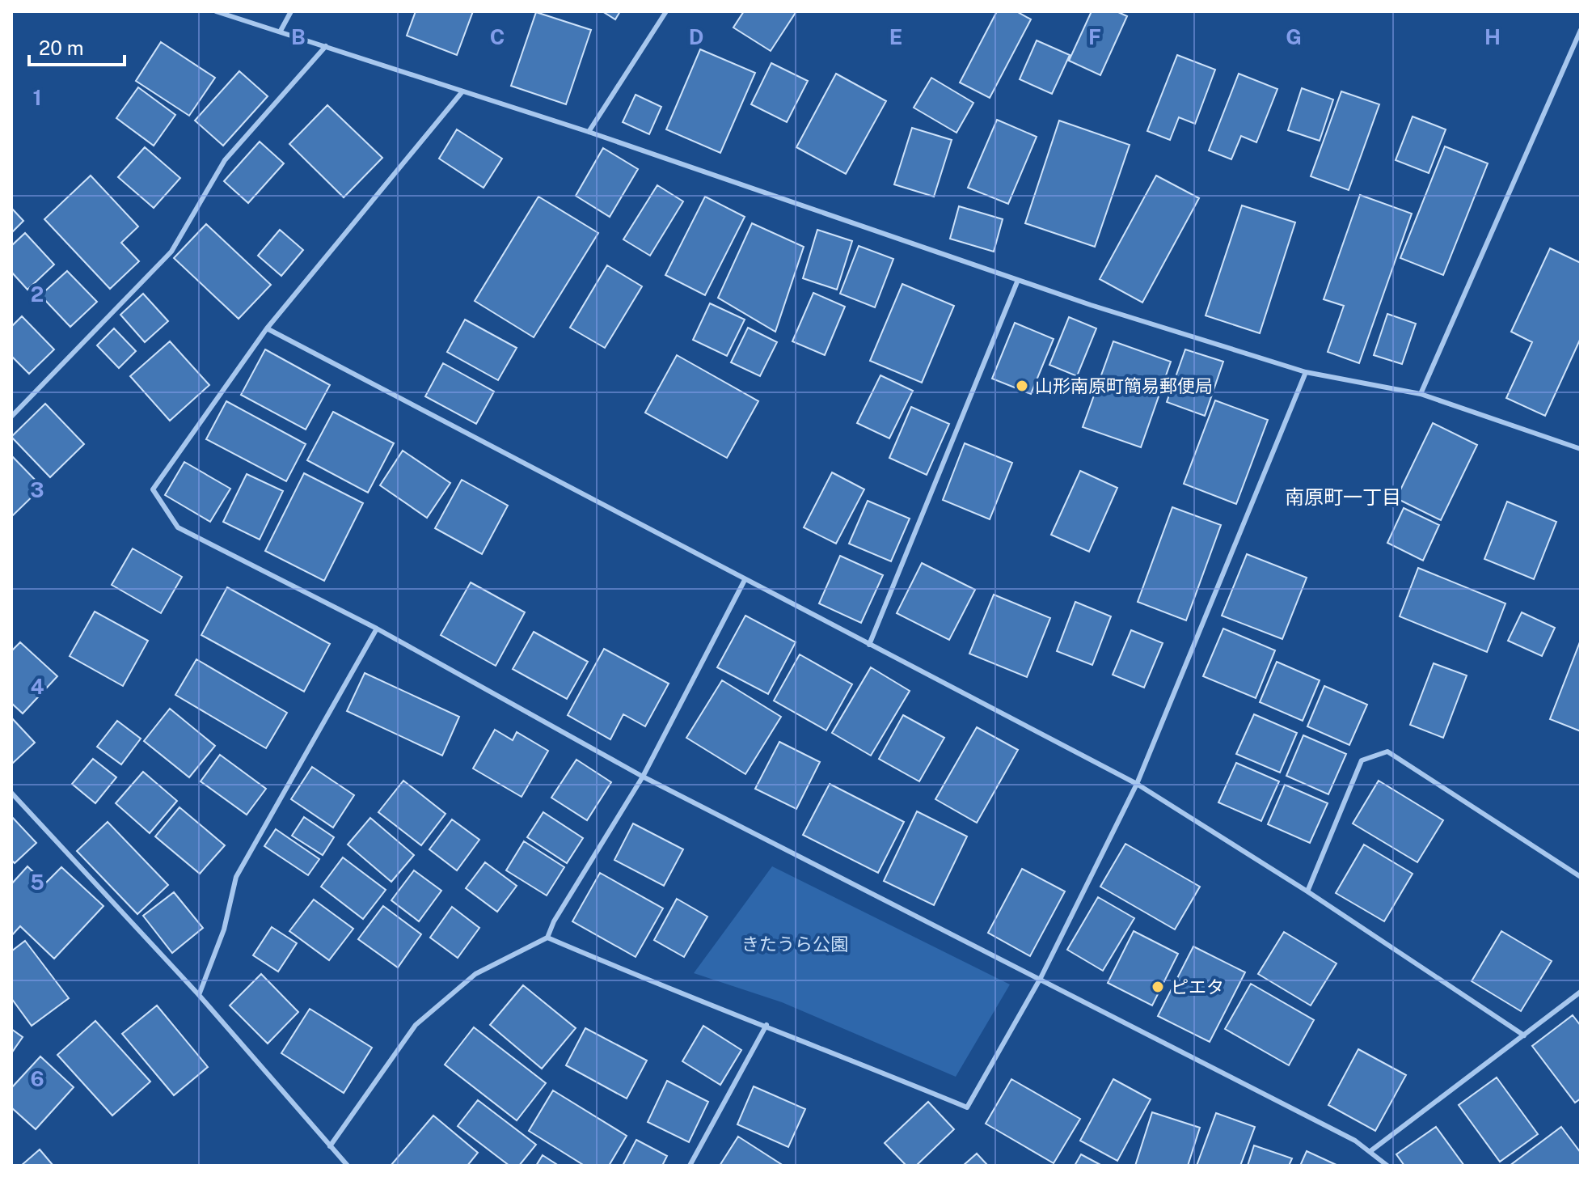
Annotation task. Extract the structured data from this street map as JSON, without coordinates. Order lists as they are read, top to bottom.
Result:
{
  "districts": ["南原町一丁目"],
  "parks": ["きたうら公園"],
  "places": ["山形南原町簡易郵便局", "ピエタ"],
  "scale_bar": "20 m",
  "grid": {
    "columns": [
      "B",
      "C",
      "D",
      "E",
      "F",
      "G",
      "H"
    ],
    "rows": [
      "1",
      "2",
      "3",
      "4",
      "5",
      "6"
    ]
  }
}
